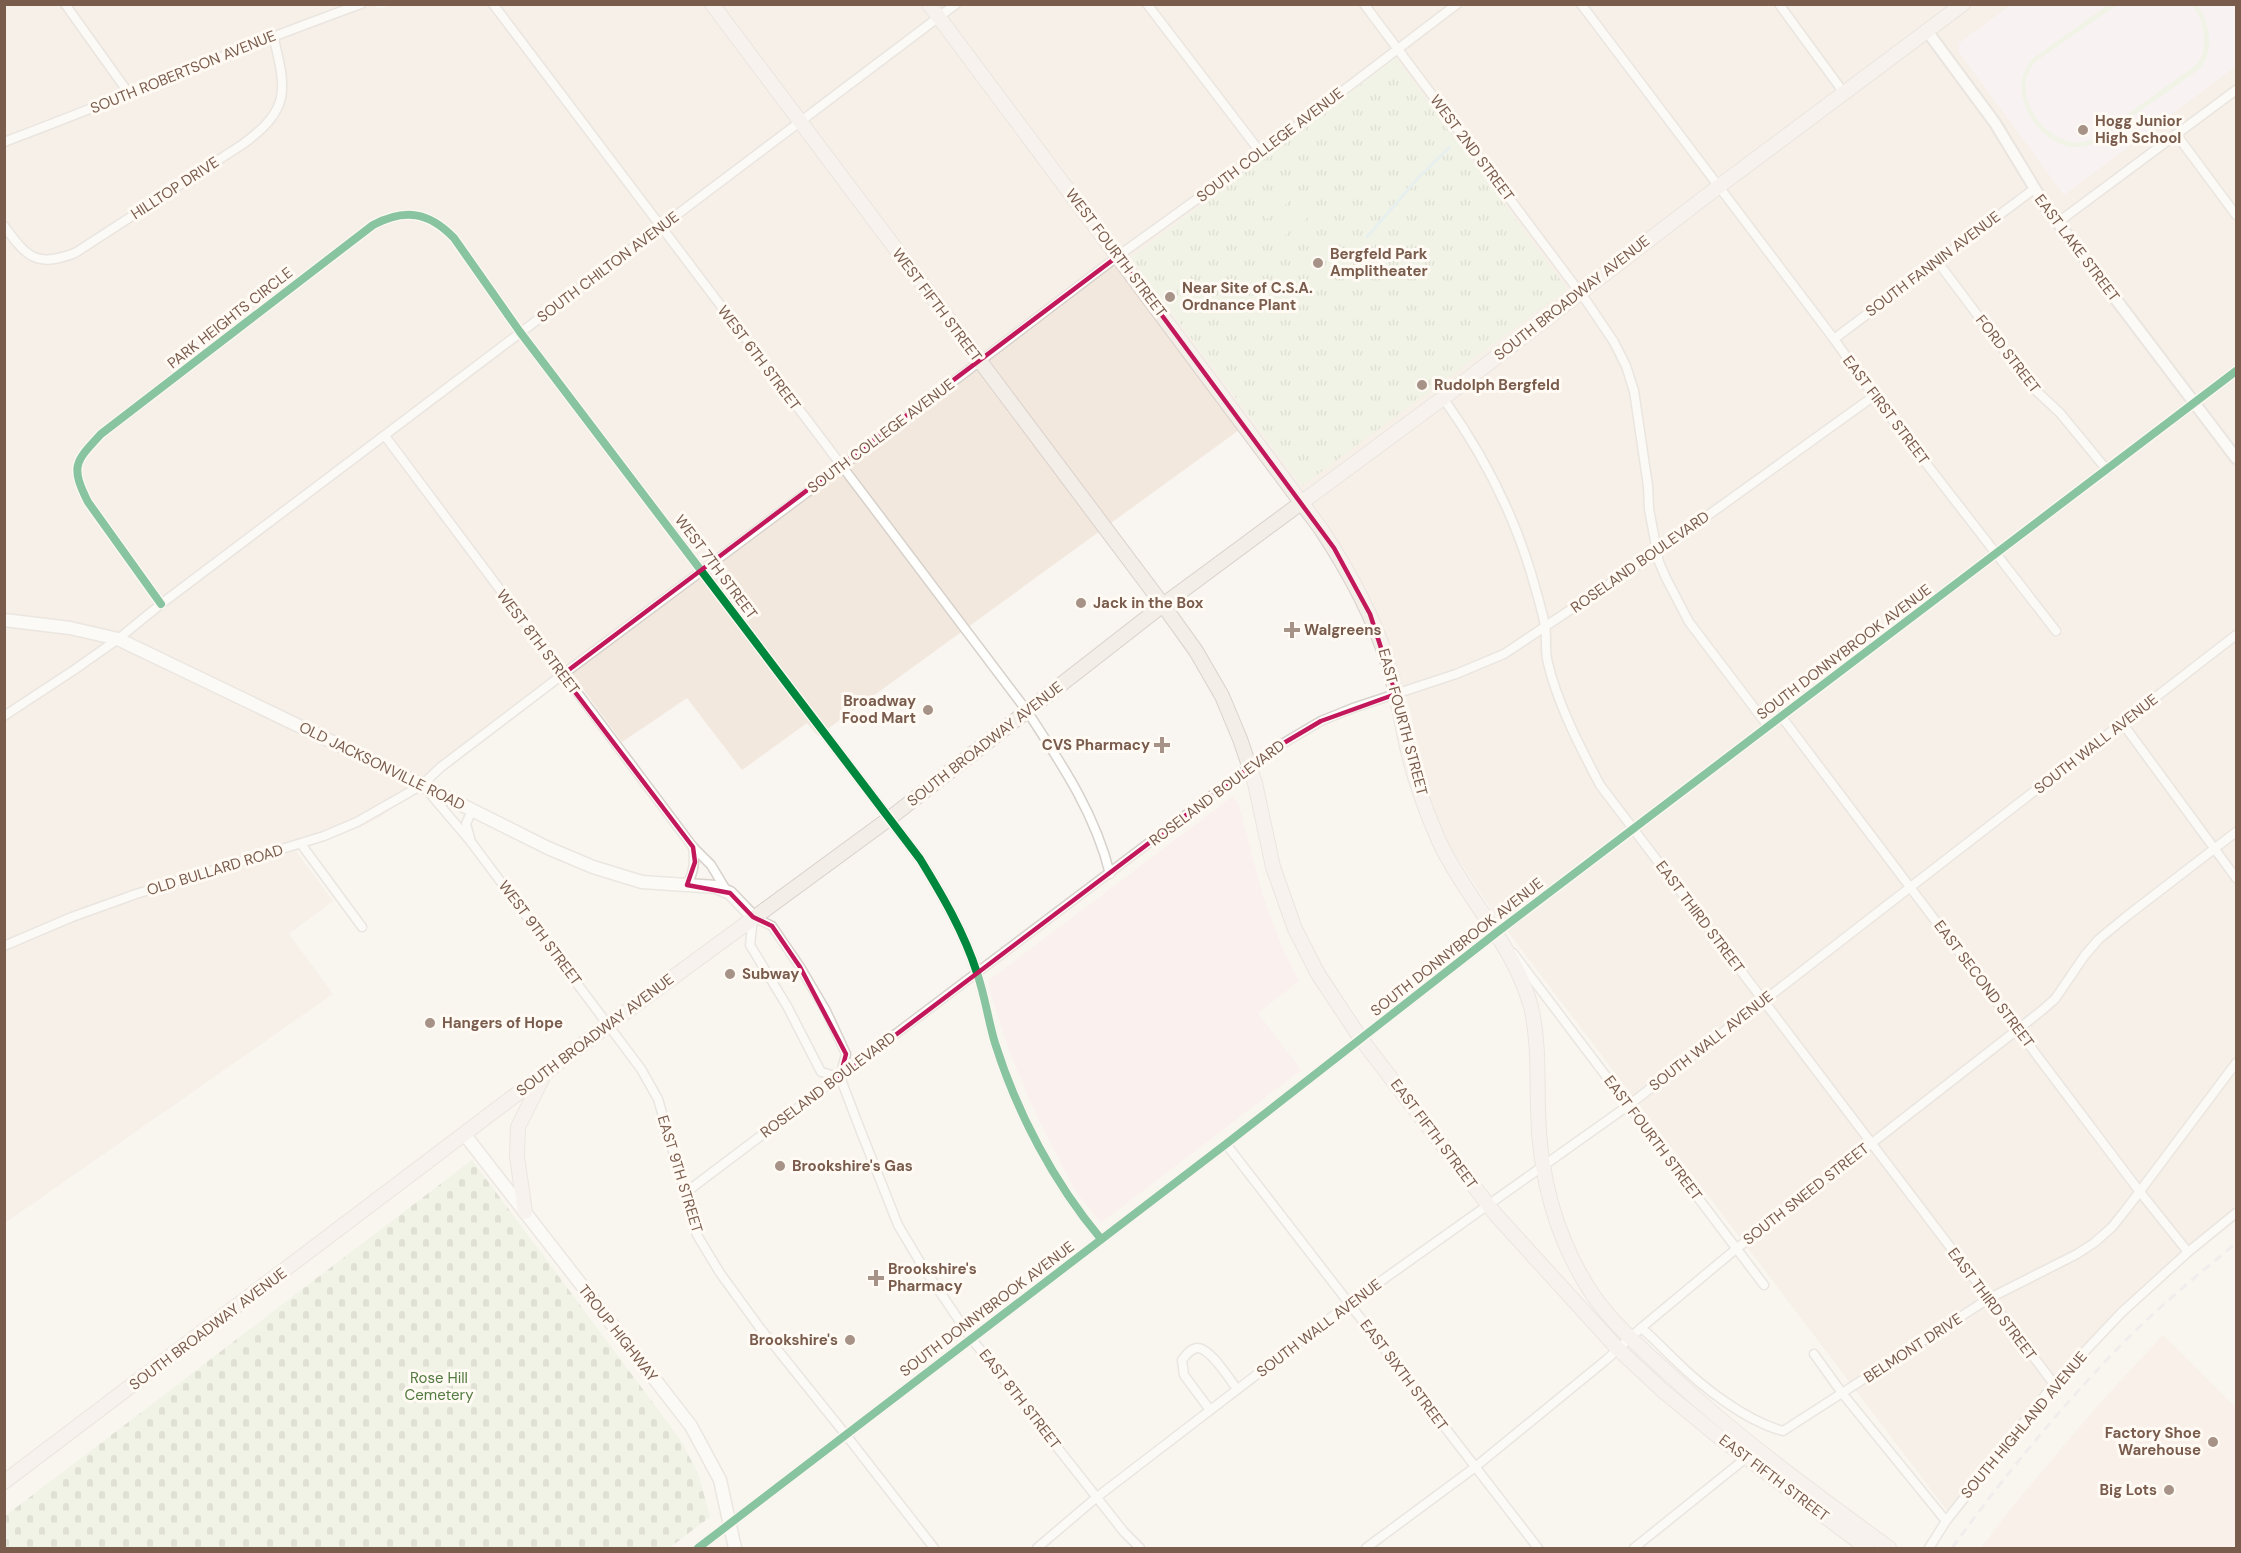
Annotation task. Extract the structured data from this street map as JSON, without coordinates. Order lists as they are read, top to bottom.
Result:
{
  "streets": {
    "main road": [
      "WEST FOURTH STREET",
      "SOUTH BROADWAY AVENUE",
      "WEST FIFTH STREET",
      "EAST FOURTH STREET",
      "OLD JACKSONVILLE ROAD",
      "EAST FIFTH STREET",
      "TROUP HIGHWAY"
    ],
    "street": [
      "SOUTH ROBERTSON AVENUE",
      "SOUTH COLLEGE AVENUE",
      "WEST 2ND STREET",
      "HILLTOP DRIVE",
      "EAST LAKE STREET",
      "SOUTH FANNIN AVENUE",
      "SOUTH CHILTON AVENUE",
      "PARK HEIGHTS CIRCLE",
      "FORD STREET",
      "WEST 6TH STREET",
      "EAST FIRST STREET",
      "ROSELAND BOULEVARD",
      "WEST 7TH STREET",
      "WEST 8TH STREET",
      "SOUTH DONNYBROOK AVENUE",
      "SOUTH WALL AVENUE",
      "OLD BULLARD ROAD",
      "EAST THIRD STREET",
      "WEST 9TH STREET",
      "EAST SECOND STREET",
      "EAST 9TH STREET",
      "SOUTH SNEED STREET",
      "BELMONT DRIVE",
      "EAST SIXTH STREET",
      "EAST 8TH STREET",
      "SOUTH HIGHLAND AVENUE"
    ]
  },
  "crossings": [
    ["SOUTH ROBERTSON AVENUE", "HILLTOP DRIVE"],
    ["SOUTH COLLEGE AVENUE", "WEST 2ND STREET"],
    ["SOUTH COLLEGE AVENUE", "WEST FOURTH STREET"],
    ["SOUTH COLLEGE AVENUE", "WEST FIFTH STREET"],
    ["SOUTH COLLEGE AVENUE", "WEST 6TH STREET"],
    ["SOUTH COLLEGE AVENUE", "WEST 7TH STREET"],
    ["SOUTH COLLEGE AVENUE", "WEST 8TH STREET"],
    ["SOUTH COLLEGE AVENUE", "OLD JACKSONVILLE ROAD"],
    ["SOUTH COLLEGE AVENUE", "OLD BULLARD ROAD"],
    ["SOUTH COLLEGE AVENUE", "WEST 9TH STREET"],
    ["WEST 2ND STREET", "SOUTH BROADWAY AVENUE"],
    ["EAST LAKE STREET", "SOUTH FANNIN AVENUE"],
    ["EAST LAKE STREET", "SOUTH BROADWAY AVENUE"],
    ["EAST LAKE STREET", "SOUTH DONNYBROOK AVENUE"],
    ["WEST FOURTH STREET", "SOUTH CHILTON AVENUE"],
    ["WEST FOURTH STREET", "SOUTH BROADWAY AVENUE"],
    ["WEST FOURTH STREET", "EAST FOURTH STREET"],
    ["SOUTH FANNIN AVENUE", "FORD STREET"],
    ["SOUTH FANNIN AVENUE", "EAST FIRST STREET"],
    ["SOUTH CHILTON AVENUE", "WEST FIFTH STREET"],
    ["SOUTH CHILTON AVENUE", "PARK HEIGHTS CIRCLE"],
    ["SOUTH CHILTON AVENUE", "WEST 6TH STREET"],
    ["SOUTH CHILTON AVENUE", "WEST 7TH STREET"],
    ["SOUTH CHILTON AVENUE", "WEST 8TH STREET"],
    ["SOUTH CHILTON AVENUE", "OLD JACKSONVILLE ROAD"],
    ["SOUTH BROADWAY AVENUE", "WEST FIFTH STREET"],
    ["SOUTH BROADWAY AVENUE", "WEST 6TH STREET"],
    ["SOUTH BROADWAY AVENUE", "EAST FIRST STREET"],
    ["SOUTH BROADWAY AVENUE", "WEST 7TH STREET"],
    ["SOUTH BROADWAY AVENUE", "EAST FOURTH STREET"],
    ["SOUTH BROADWAY AVENUE", "EAST THIRD STREET"],
    ["SOUTH BROADWAY AVENUE", "WEST 9TH STREET"],
    ["SOUTH BROADWAY AVENUE", "EAST FIFTH STREET"],
    ["SOUTH BROADWAY AVENUE", "EAST 9TH STREET"],
    ["SOUTH BROADWAY AVENUE", "TROUP HIGHWAY"],
    ["SOUTH BROADWAY AVENUE", "EAST 8TH STREET"],
    ["WEST FIFTH STREET", "EAST FIFTH STREET"],
    ["PARK HEIGHTS CIRCLE", "WEST 7TH STREET"],
    ["FORD STREET", "SOUTH DONNYBROOK AVENUE"],
    ["WEST 6TH STREET", "ROSELAND BOULEVARD"],
    ["EAST FIRST STREET", "ROSELAND BOULEVARD"],
    ["EAST FIRST STREET", "SOUTH DONNYBROOK AVENUE"],
    ["ROSELAND BOULEVARD", "WEST 7TH STREET"],
    ["ROSELAND BOULEVARD", "EAST FOURTH STREET"],
    ["ROSELAND BOULEVARD", "EAST THIRD STREET"],
    ["ROSELAND BOULEVARD", "EAST FIFTH STREET"],
    ["ROSELAND BOULEVARD", "EAST 9TH STREET"],
    ["ROSELAND BOULEVARD", "EAST 8TH STREET"],
    ["WEST 7TH STREET", "SOUTH DONNYBROOK AVENUE"],
    ["WEST 8TH STREET", "OLD JACKSONVILLE ROAD"],
    ["SOUTH DONNYBROOK AVENUE", "EAST FOURTH STREET"],
    ["SOUTH DONNYBROOK AVENUE", "EAST THIRD STREET"],
    ["SOUTH DONNYBROOK AVENUE", "EAST SECOND STREET"],
    ["SOUTH DONNYBROOK AVENUE", "EAST FIFTH STREET"],
    ["SOUTH DONNYBROOK AVENUE", "EAST 9TH STREET"],
    ["SOUTH DONNYBROOK AVENUE", "TROUP HIGHWAY"],
    ["SOUTH DONNYBROOK AVENUE", "EAST SIXTH STREET"],
    ["SOUTH DONNYBROOK AVENUE", "EAST 8TH STREET"],
    ["EAST FOURTH STREET", "SOUTH WALL AVENUE"],
    ["EAST FOURTH STREET", "EAST FIFTH STREET"],
    ["EAST FOURTH STREET", "SOUTH SNEED STREET"],
    ["SOUTH WALL AVENUE", "EAST THIRD STREET"],
    ["SOUTH WALL AVENUE", "EAST SECOND STREET"],
    ["SOUTH WALL AVENUE", "EAST FIFTH STREET"],
    ["SOUTH WALL AVENUE", "EAST SIXTH STREET"],
    ["SOUTH WALL AVENUE", "EAST 8TH STREET"],
    ["OLD JACKSONVILLE ROAD", "OLD BULLARD ROAD"],
    ["OLD JACKSONVILLE ROAD", "WEST 9TH STREET"],
    ["OLD BULLARD ROAD", "WEST 9TH STREET"],
    ["EAST THIRD STREET", "SOUTH SNEED STREET"],
    ["EAST THIRD STREET", "BELMONT DRIVE"],
    ["EAST THIRD STREET", "SOUTH HIGHLAND AVENUE"],
    ["WEST 9TH STREET", "EAST 9TH STREET"],
    ["EAST SECOND STREET", "SOUTH SNEED STREET"],
    ["EAST SECOND STREET", "BELMONT DRIVE"],
    ["EAST SECOND STREET", "SOUTH HIGHLAND AVENUE"],
    ["EAST FIFTH STREET", "SOUTH SNEED STREET"],
    ["SOUTH SNEED STREET", "BELMONT DRIVE"],
    ["SOUTH SNEED STREET", "EAST SIXTH STREET"]
  ],
  "parks": ["Rose Hill Cemetery"],
  "places": {
    "other": [
      "Hogg Junior High School",
      "Bergfeld Park Amplitheater",
      "Near Site of C.S.A. Ordnance Plant",
      "Rudolph Bergfeld",
      "Jack in the Box",
      "Broadway Food Mart",
      "Subway",
      "Hangers of Hope",
      "Brookshire's Gas",
      "Brookshire's",
      "Factory Shoe Warehouse",
      "Big Lots"
    ],
    "health": ["Walgreens", "CVS Pharmacy", "Brookshire's Pharmacy"]
  }
}
